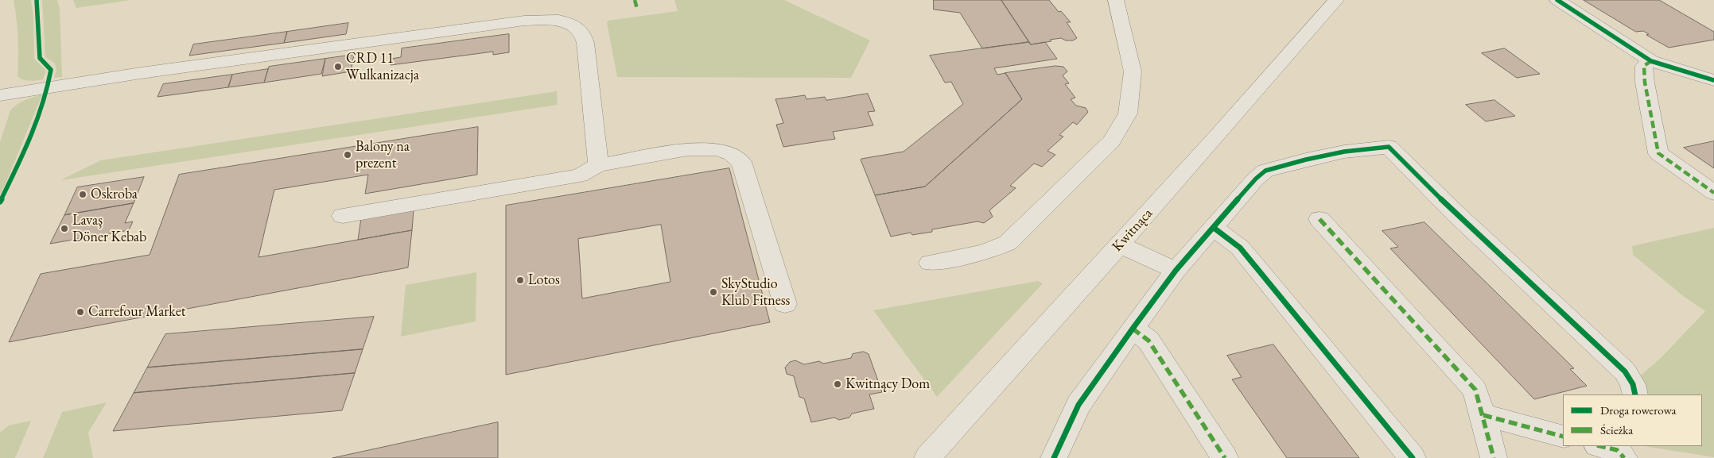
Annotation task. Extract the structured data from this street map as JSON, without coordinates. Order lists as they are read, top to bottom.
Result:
{
  "streets": {
    "street": ["Kwitnąca"]
  },
  "places": [
    "CRD 11 Wulkanizacja",
    "Balony na prezent",
    "Oskroba",
    "Lavaş Döner Kebab",
    "Lotos",
    "SkyStudio Klub Fitness",
    "Carrefour Market",
    "Kwitnący Dom"
  ],
  "legend": ["Droga rowerowa", "Ścieżka"]
}
